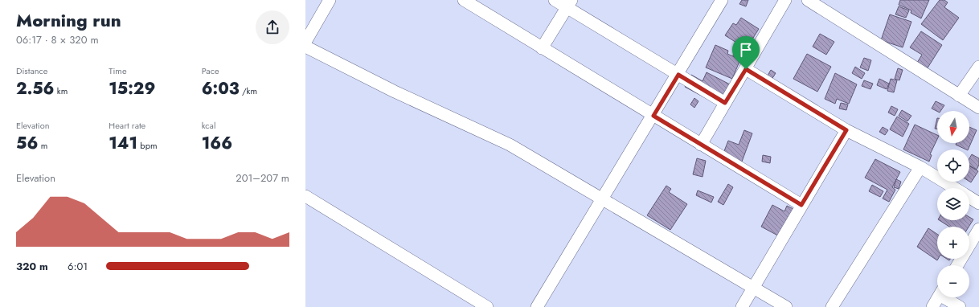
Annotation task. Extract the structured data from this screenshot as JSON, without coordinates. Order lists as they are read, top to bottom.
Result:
{
  "north": "bottom",
  "page": {
    "heading": ["Morning run", "06:17 · 8 × 320 m"],
    "stats": [
      ["Distance", "2.56 km"],
      ["Time", "15:29"],
      ["Pace", "6:03 /km"],
      ["Elevation", "56 m"],
      ["Heart rate", "141 bpm"],
      ["kcal", "166"]
    ],
    "map_buttons": ["+", "−"],
    "chart": ["Elevation", "201–207 m"],
    "list": [
      {
        "name": "320 m",
        "note": "6:01"
      }
    ]
  }
}
